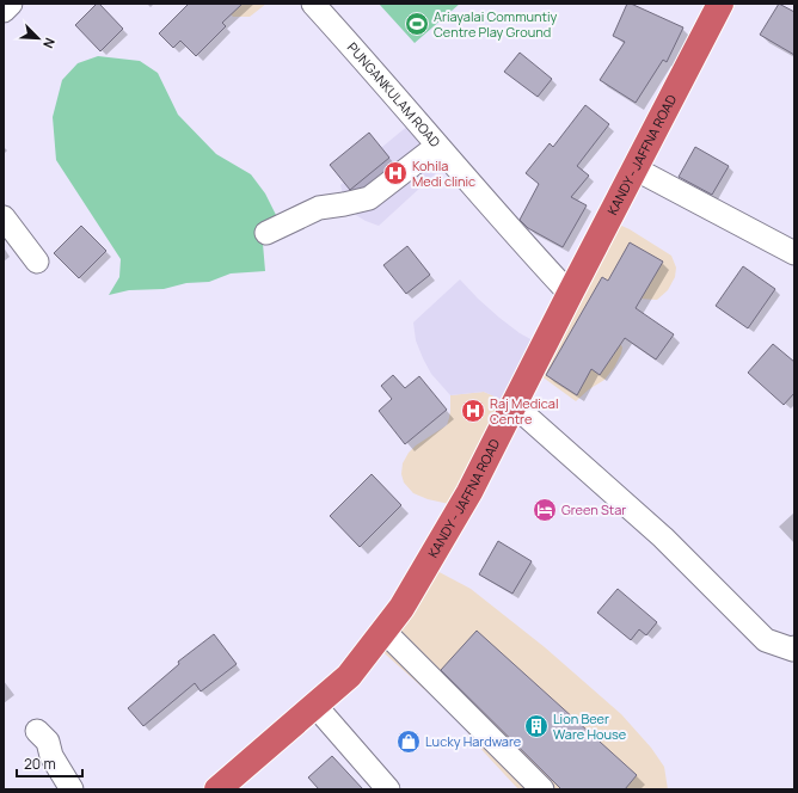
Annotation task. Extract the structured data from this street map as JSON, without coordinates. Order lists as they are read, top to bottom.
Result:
{
  "streets": {
    "highway": ["KANDY - JAFFNA ROAD"],
    "street": ["PUNGANKULAM ROAD"]
  },
  "crossings": [
    ["PUNGANKULAM ROAD", "KANDY - JAFFNA ROAD"]
  ],
  "places": {
    "sports": ["Ariayalai Communtiy Centre Play Ground"],
    "hospital": ["Kohila Medi clinic", "Raj Medical Centre"],
    "hotel": ["Green Star"],
    "building": ["Lion Beer Ware House"],
    "shop": ["Lucky Hardware"]
  },
  "scale_bar": "20 m",
  "north": "bottom right"
}
